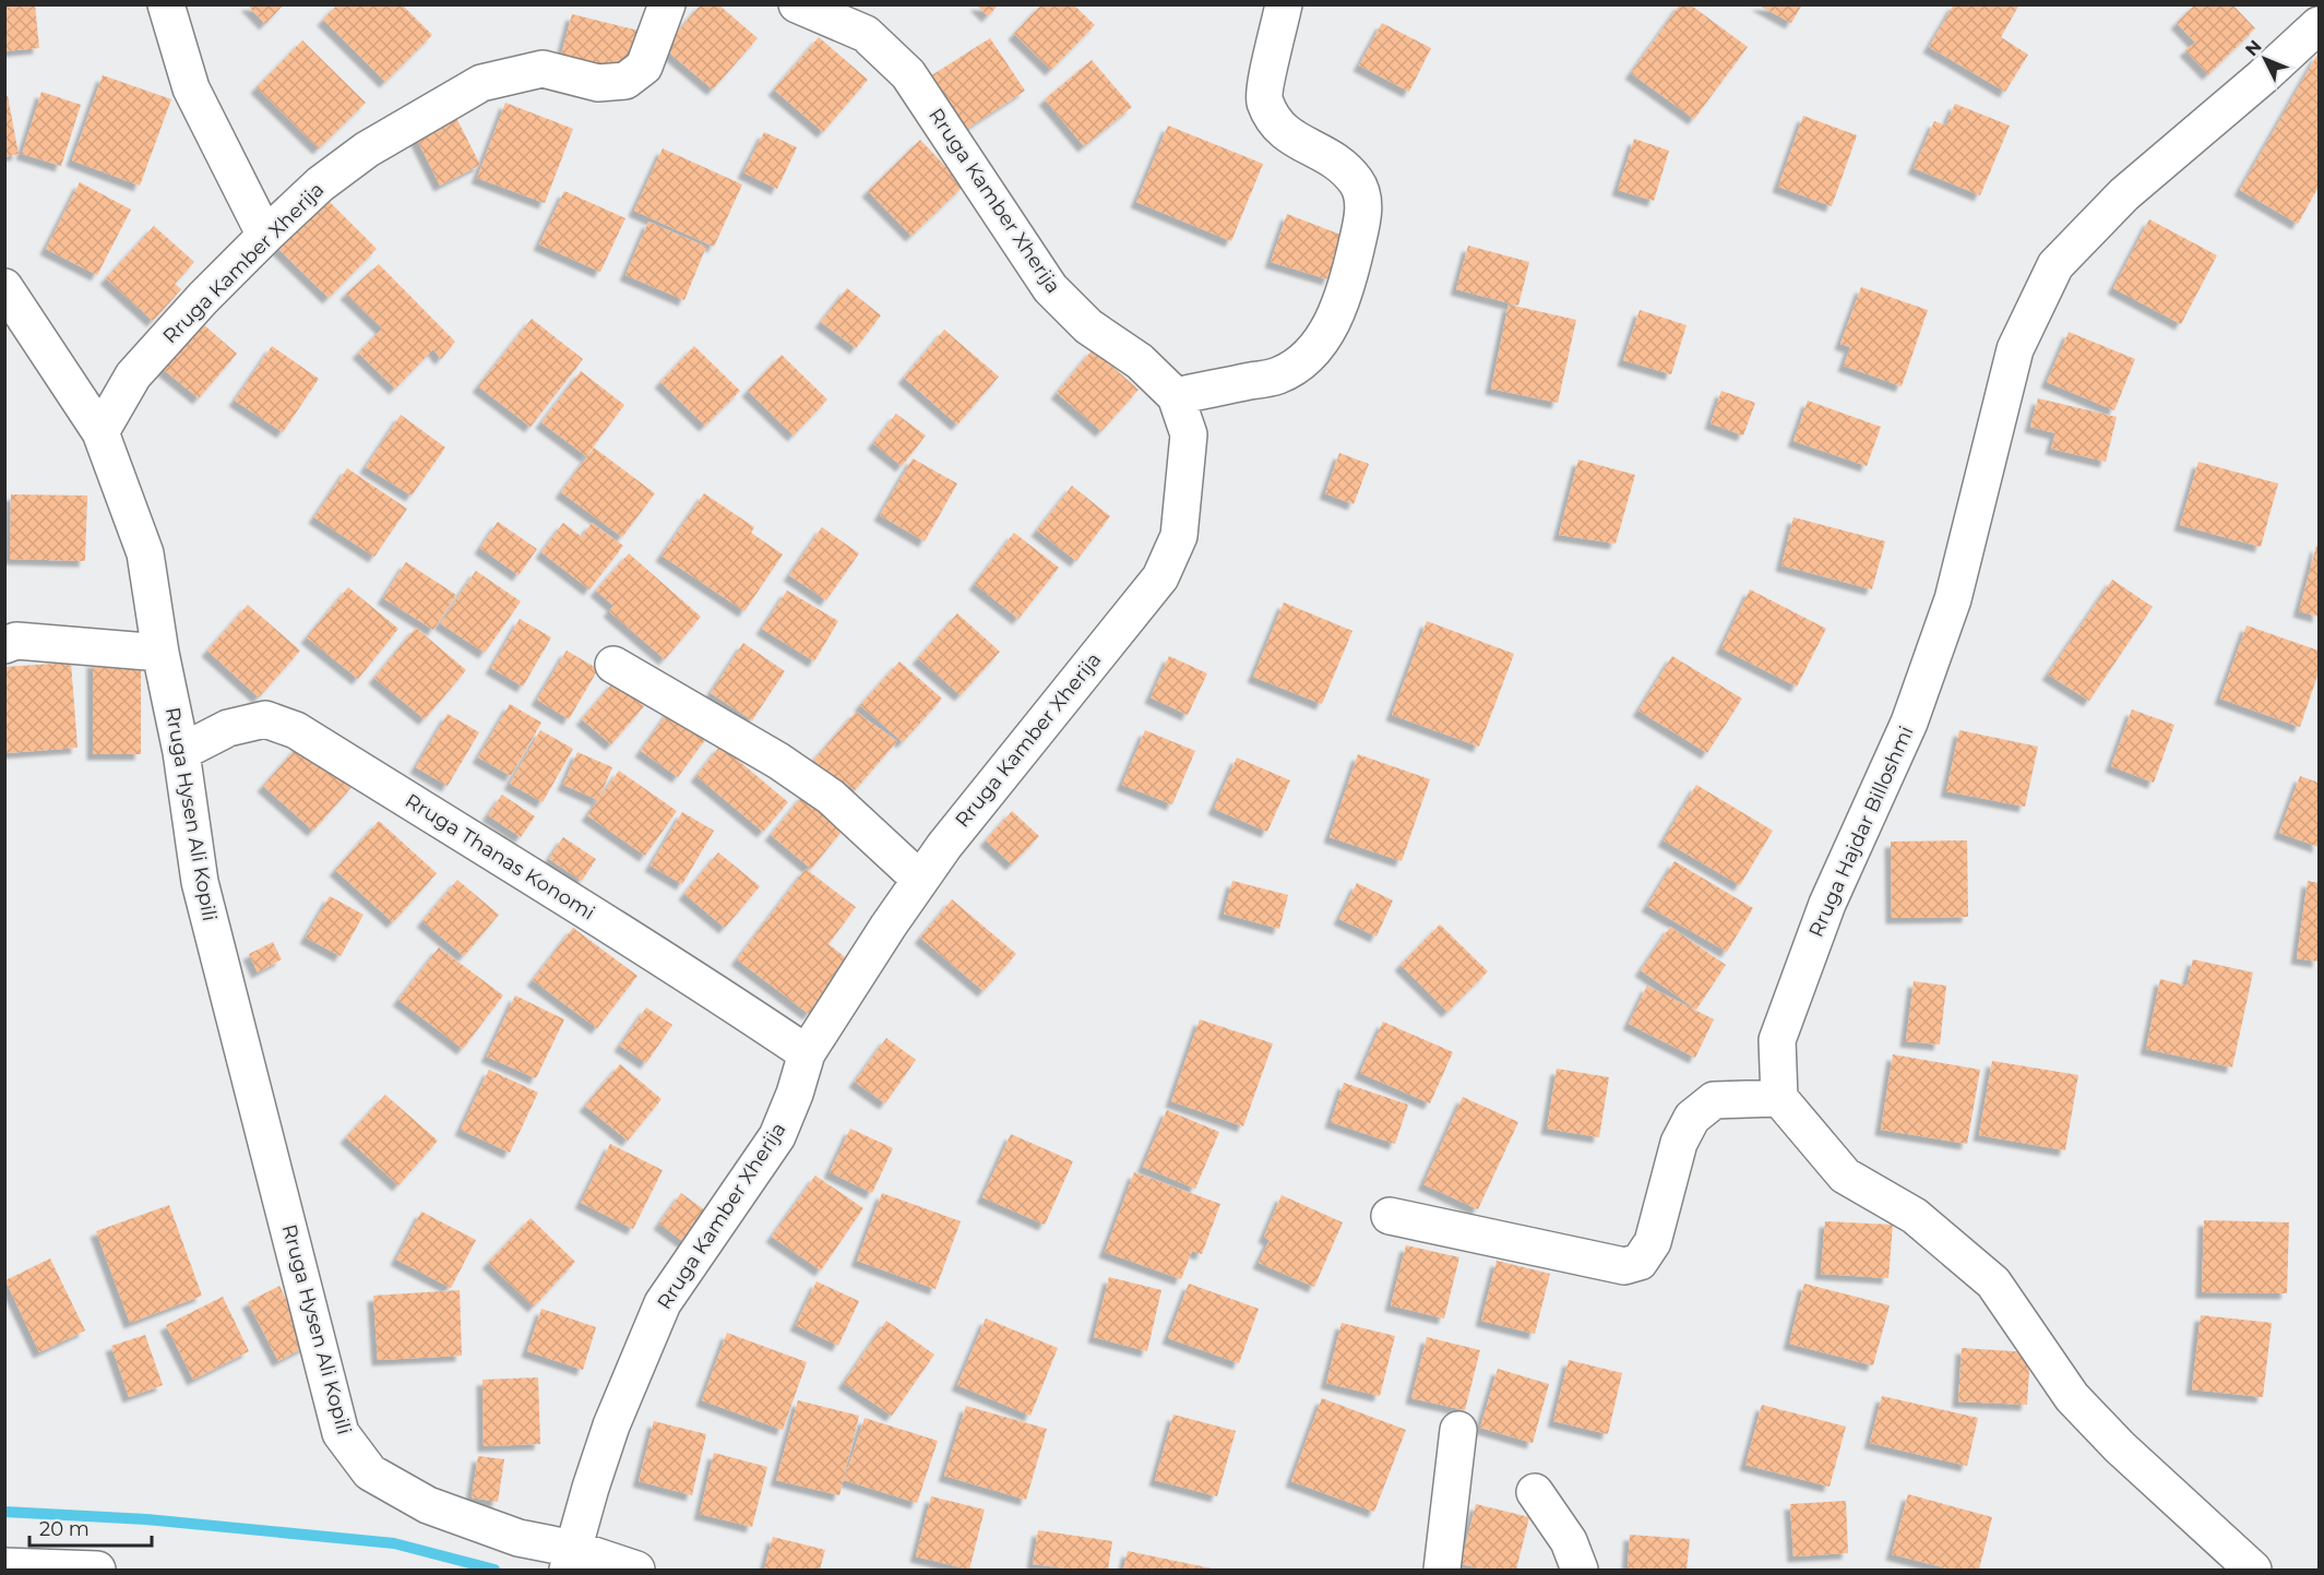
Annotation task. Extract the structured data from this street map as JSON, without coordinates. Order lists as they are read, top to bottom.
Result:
{
  "streets": {
    "street": [
      "Rruga Kamber Xherija",
      "Rruga Hysen Ali Kopili",
      "Rruga Hajdar Billoshmi",
      "Rruga Thanas Konomi"
    ]
  },
  "crossings": [
    ["Rruga Kamber Xherija", "Rruga Hysen Ali Kopili"],
    ["Rruga Kamber Xherija", "Rruga Thanas Konomi"],
    ["Rruga Hysen Ali Kopili", "Rruga Thanas Konomi"]
  ],
  "scale_bar": "20 m",
  "north": "top left"
}
